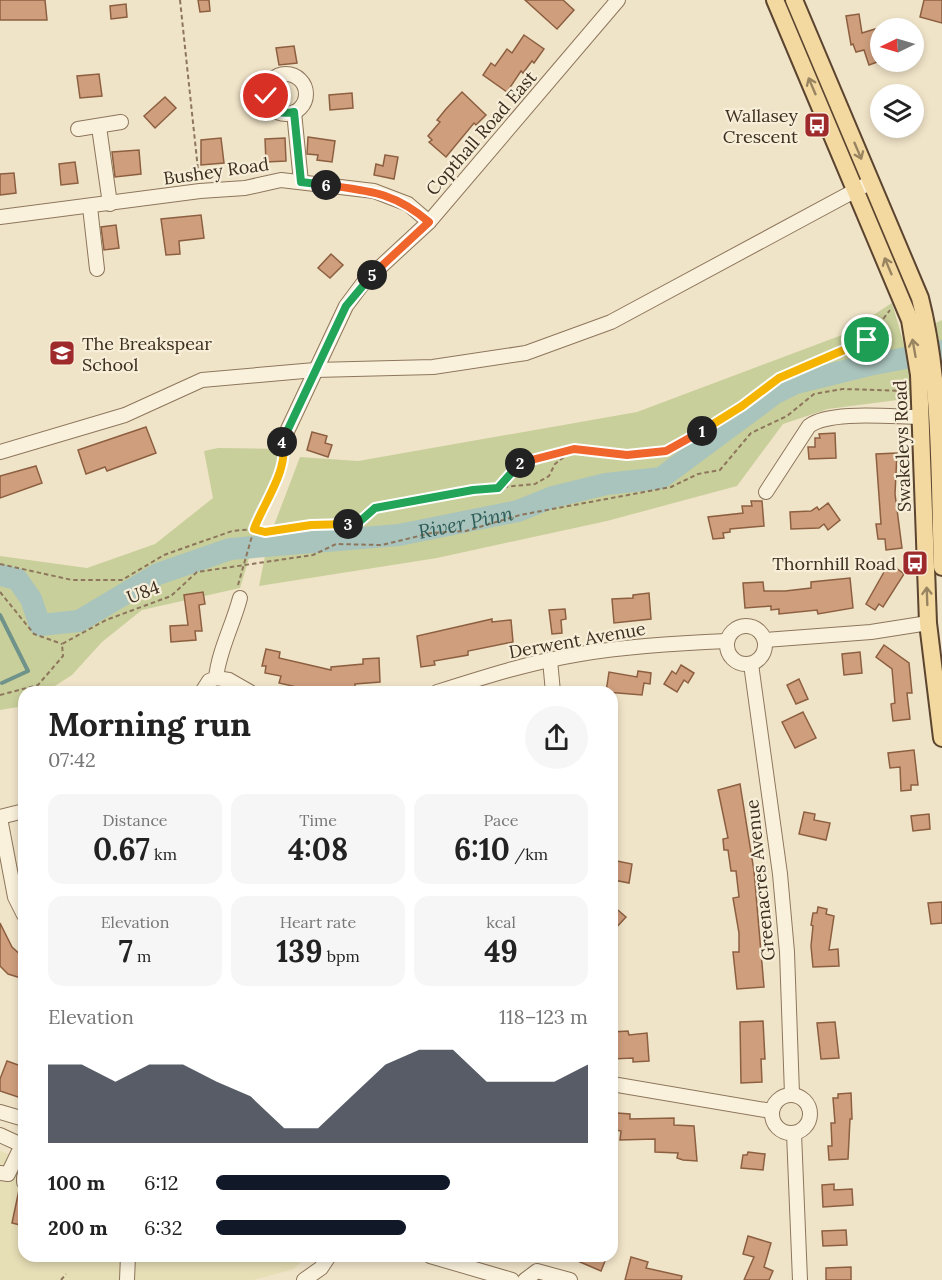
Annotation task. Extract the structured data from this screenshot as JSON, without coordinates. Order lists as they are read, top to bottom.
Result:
{
  "streets": {
    "main road": ["Swakeleys Road"],
    "street": [
      "Copthall Road East",
      "Bushey Road",
      "Derwent Avenue",
      "Greenacres Avenue"
    ],
    "path": ["U84"]
  },
  "crossings": [
    ["Copthall Road East", "Bushey Road"],
    ["Swakeleys Road", "U84"],
    ["Derwent Avenue", "Greenacres Avenue"]
  ],
  "water": ["River Pinn"],
  "places": {
    "bus stop": ["Wallasey Crescent", "Thornhill Road"],
    "school or university": ["The Breakspear School"]
  },
  "north": "left",
  "page": {
    "pins": [
      "6",
      "5",
      "1",
      "4",
      "2",
      "3"
    ],
    "heading": ["Morning run", "07:42"],
    "stats": [
      ["Distance", "0.67 km"],
      ["Time", "4:08"],
      ["Pace", "6:10 /km"],
      ["Elevation", "7 m"],
      ["Heart rate", "139 bpm"],
      ["kcal", "49"]
    ],
    "chart": ["Elevation", "118–123 m"],
    "list": [
      {
        "name": "100 m",
        "note": "6:12"
      },
      {
        "name": "200 m",
        "note": "6:32"
      }
    ]
  }
}
